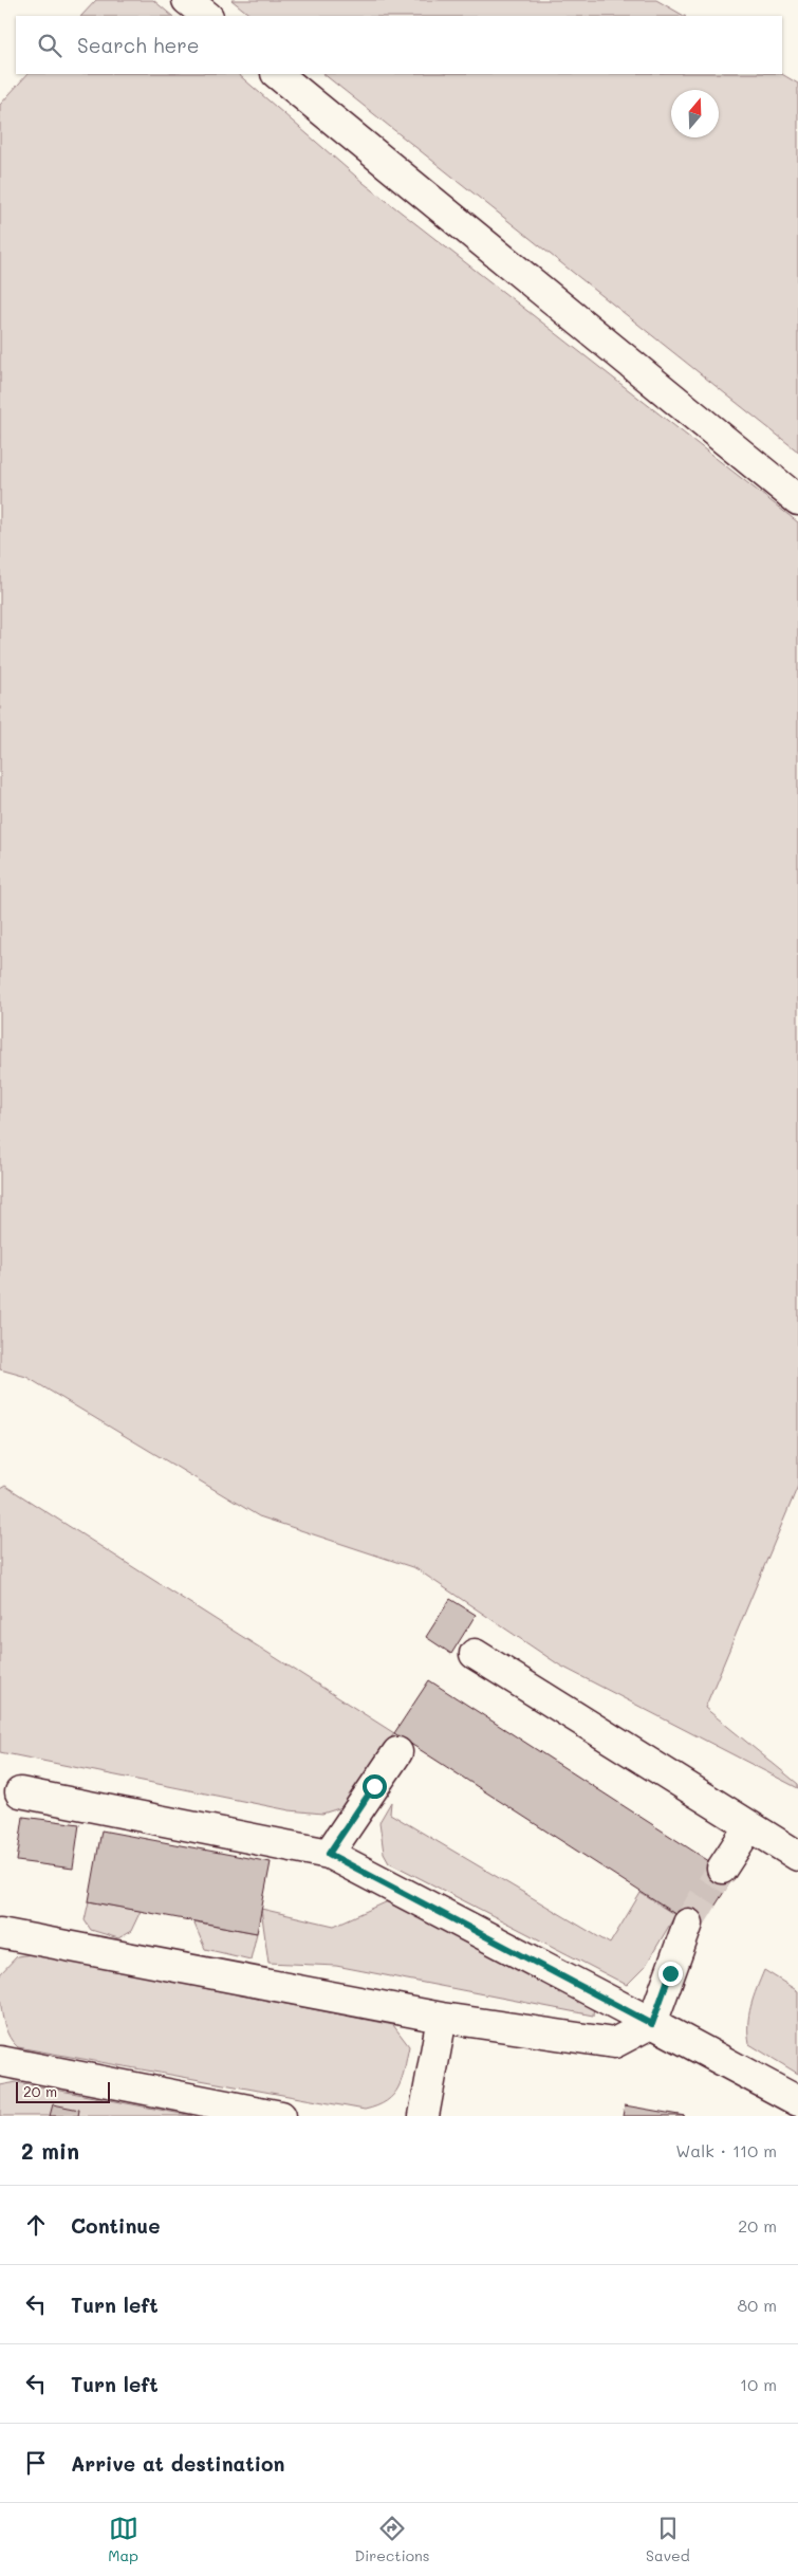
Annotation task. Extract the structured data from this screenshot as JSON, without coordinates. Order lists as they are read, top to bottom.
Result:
{
  "scale_bar": "20 m",
  "north": "top",
  "page": {
    "search": "Search here",
    "scale": "20 m",
    "heading": ["2 min", "Walk · 110 m"],
    "list": [
      ["Continue", "20 m"],
      ["Turn left", "80 m"],
      ["Turn left", "10 m"],
      "Arrive at destination"
    ],
    "nav": ["Map", "Directions", "Saved"]
  }
}
